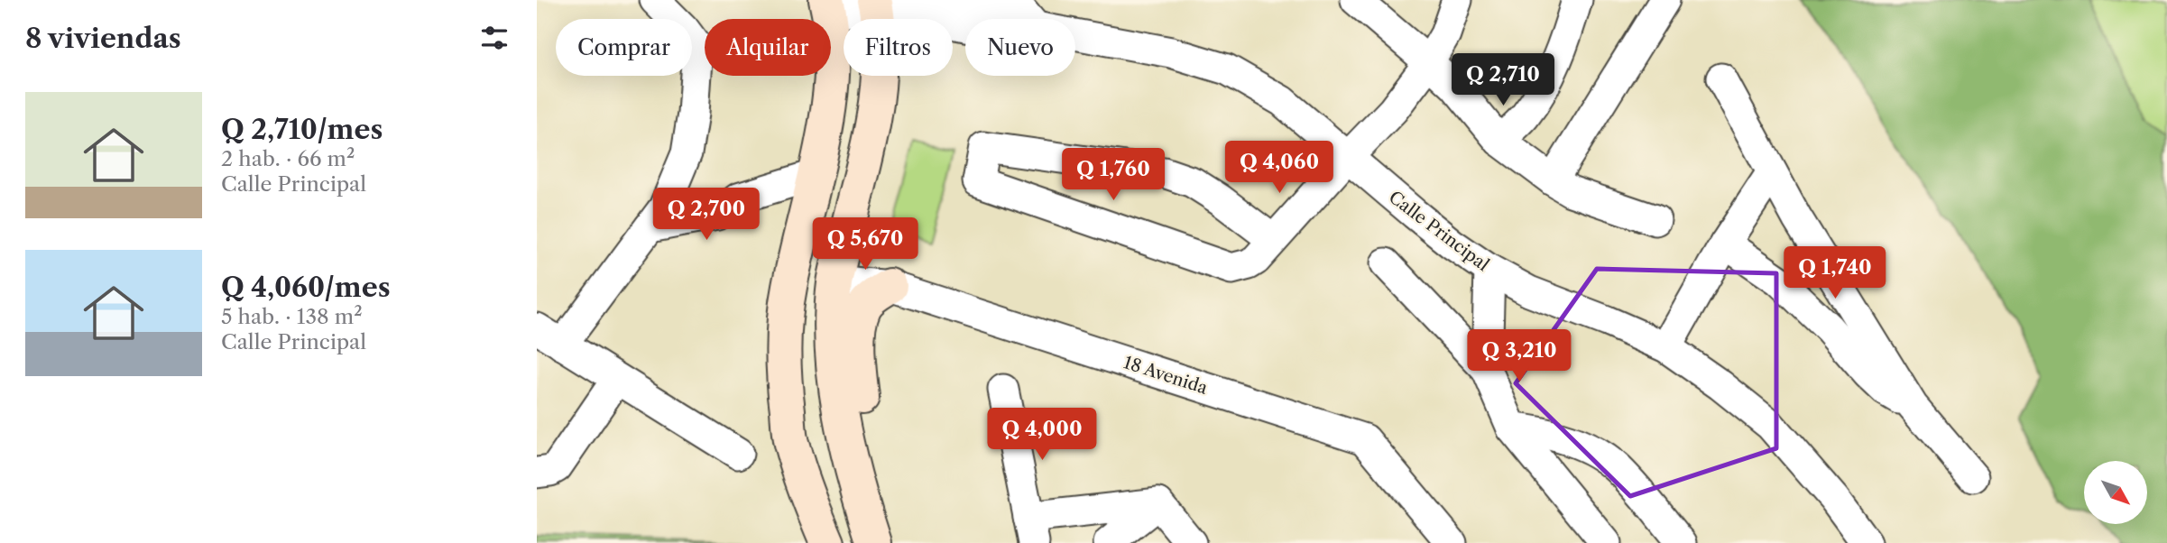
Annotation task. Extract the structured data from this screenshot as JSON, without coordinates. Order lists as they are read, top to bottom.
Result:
{
  "streets": {
    "street": ["Calle Principal", "18 Avenida"]
  },
  "north": "bottom right",
  "page": {
    "heading": "8 viviendas",
    "chip": [
      "Comprar",
      "Alquilar",
      "Filtros",
      "Nuevo"
    ],
    "price": [
      "Q 2,710",
      "Q 4,060",
      "Q 1,760",
      "Q 2,700",
      "Q 5,670",
      "Q 1,740",
      "Q 3,210",
      "Q 4,000"
    ],
    "list": [
      {
        "name": "Q 2,710/mes",
        "note": "2 hab. · 66 m² · Calle Principal"
      },
      {
        "name": "Q 4,060/mes",
        "note": "5 hab. · 138 m² · Calle Principal"
      }
    ]
  }
}
